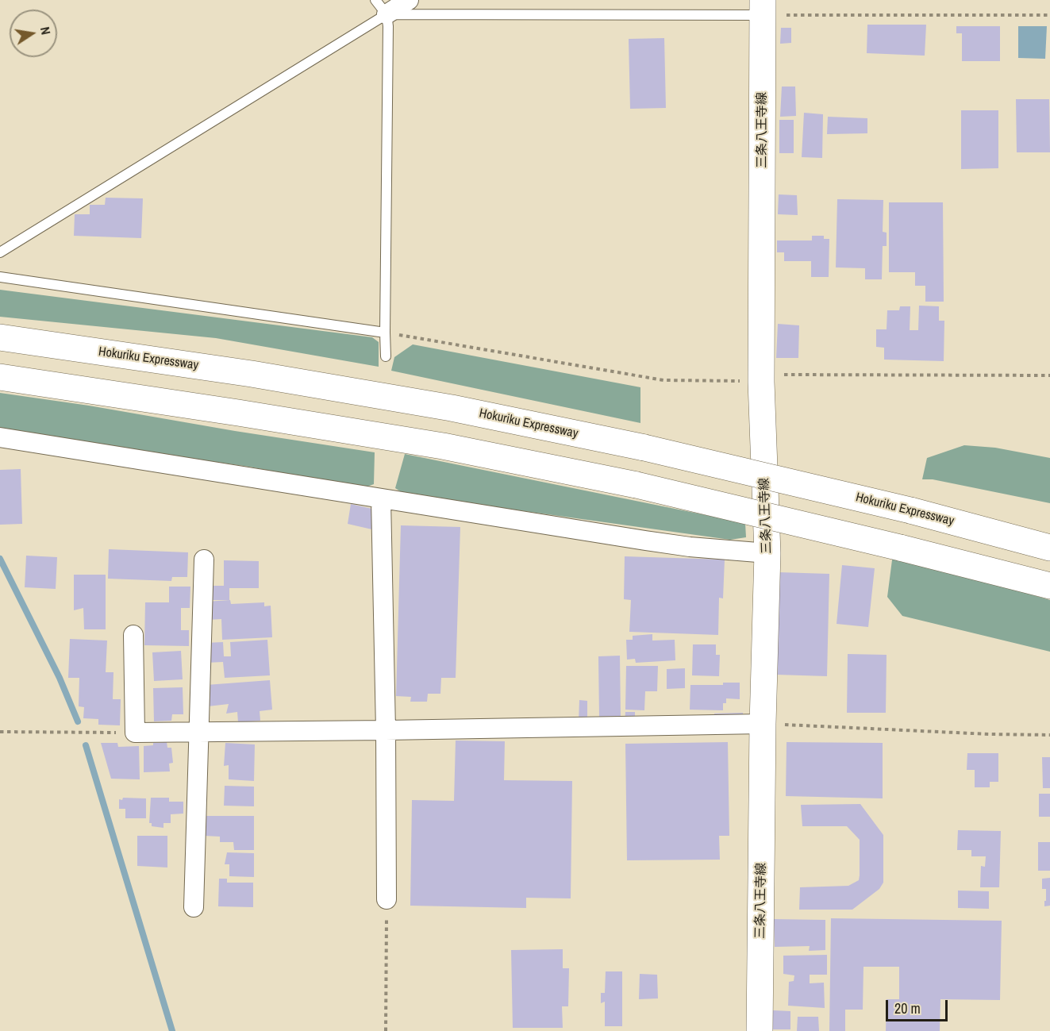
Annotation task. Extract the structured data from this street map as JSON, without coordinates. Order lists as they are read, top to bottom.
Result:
{
  "streets": {
    "main road": ["三条八王寺線", "Hokuriku Expressway"]
  },
  "scale_bar": "20 m",
  "north": "right"
}
